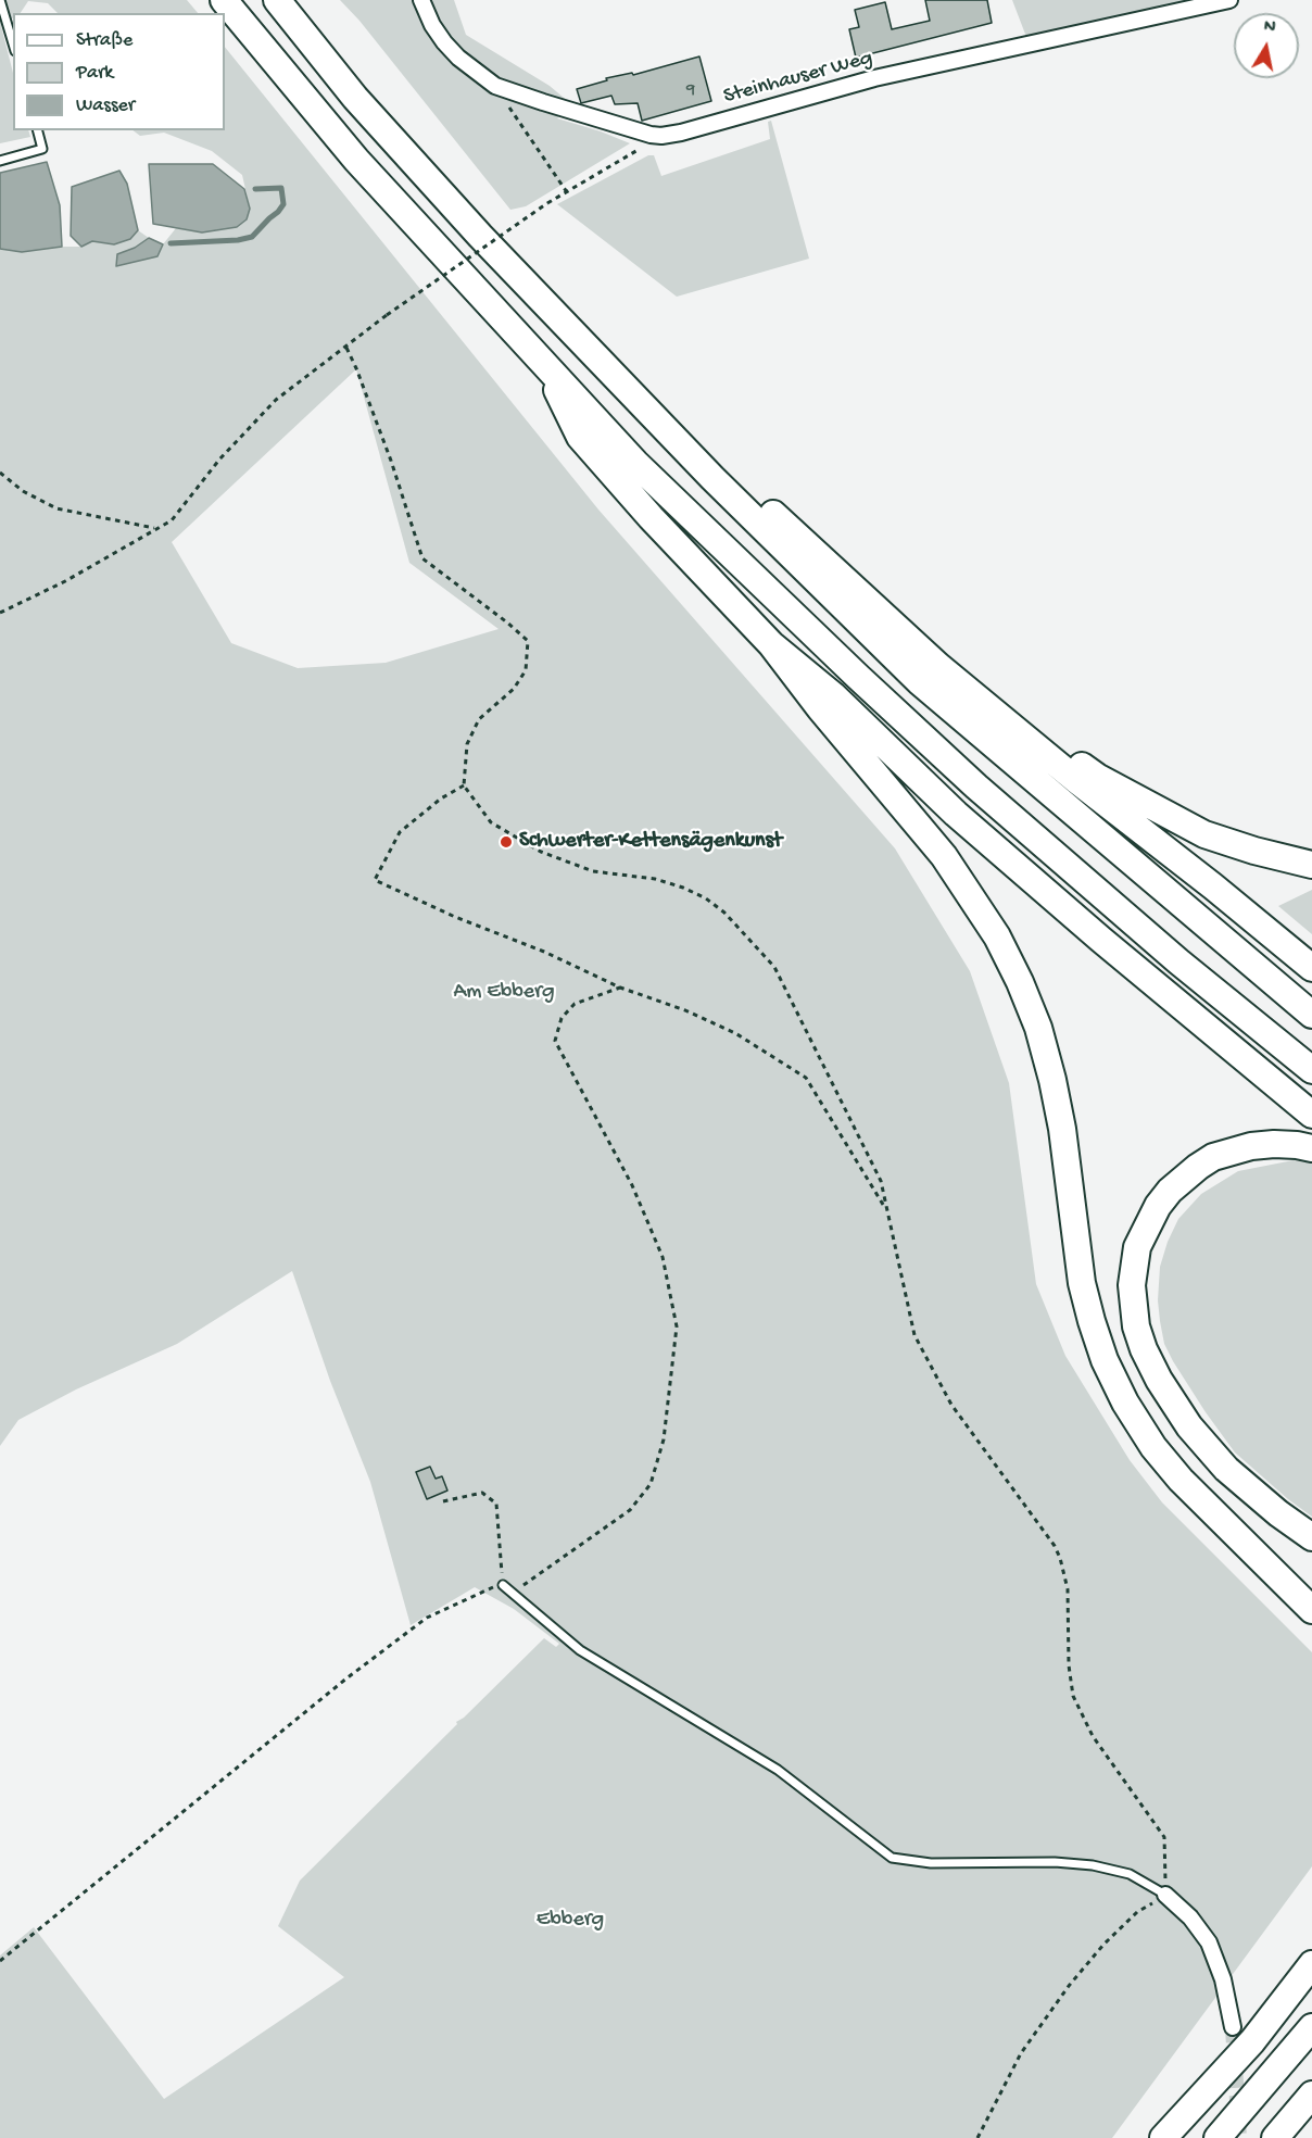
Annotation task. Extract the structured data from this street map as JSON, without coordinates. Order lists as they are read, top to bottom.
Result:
{
  "streets": {
    "street": ["Steinhauser Weg"]
  },
  "parks": ["Am Ebberg", "Ebberg"],
  "places": ["Schwerter-Kettensägenkunst"],
  "house_numbers": ["9"],
  "legend": ["Straße", "Park", "Wasser"],
  "north": "top"
}
